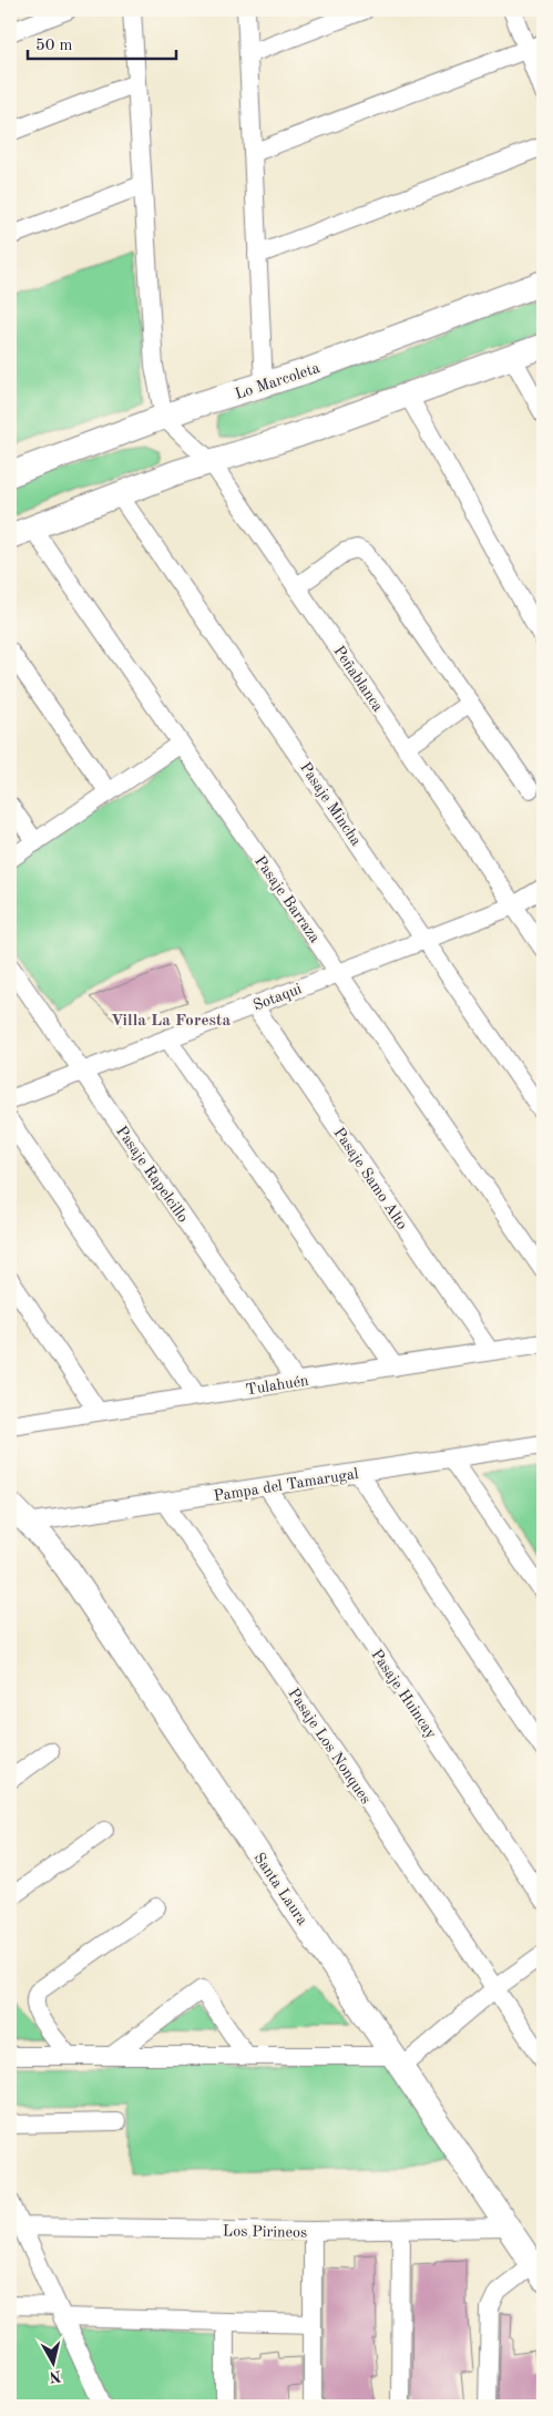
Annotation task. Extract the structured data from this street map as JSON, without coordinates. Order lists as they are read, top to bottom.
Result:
{
  "streets": {
    "street": [
      "Lo Marcoleta",
      "Peñablanca",
      "Pasaje Mincha",
      "Pasaje Barraza",
      "Sotaqui",
      "Pasaje Rapelcillo",
      "Pasaje Samo Alto",
      "Tulahuén",
      "Pampa del Tamarugal",
      "Pasaje Huincay",
      "Pasaje Los Nonques",
      "Santa Laura",
      "Los Pirineos"
    ]
  },
  "crossings": [
    ["Lo Marcoleta", "Peñablanca"],
    ["Peñablanca", "Sotaqui"],
    ["Pasaje Mincha", "Sotaqui"],
    ["Pasaje Barraza", "Sotaqui"],
    ["Sotaqui", "Pasaje Rapelcillo"],
    ["Sotaqui", "Pasaje Samo Alto"],
    ["Pasaje Rapelcillo", "Tulahuén"],
    ["Pasaje Samo Alto", "Tulahuén"],
    ["Pampa del Tamarugal", "Pasaje Huincay"],
    ["Pampa del Tamarugal", "Pasaje Los Nonques"],
    ["Pampa del Tamarugal", "Santa Laura"],
    ["Santa Laura", "Los Pirineos"]
  ],
  "districts": ["Villa La Foresta"],
  "scale_bar": "50 m",
  "north": "bottom"
}
